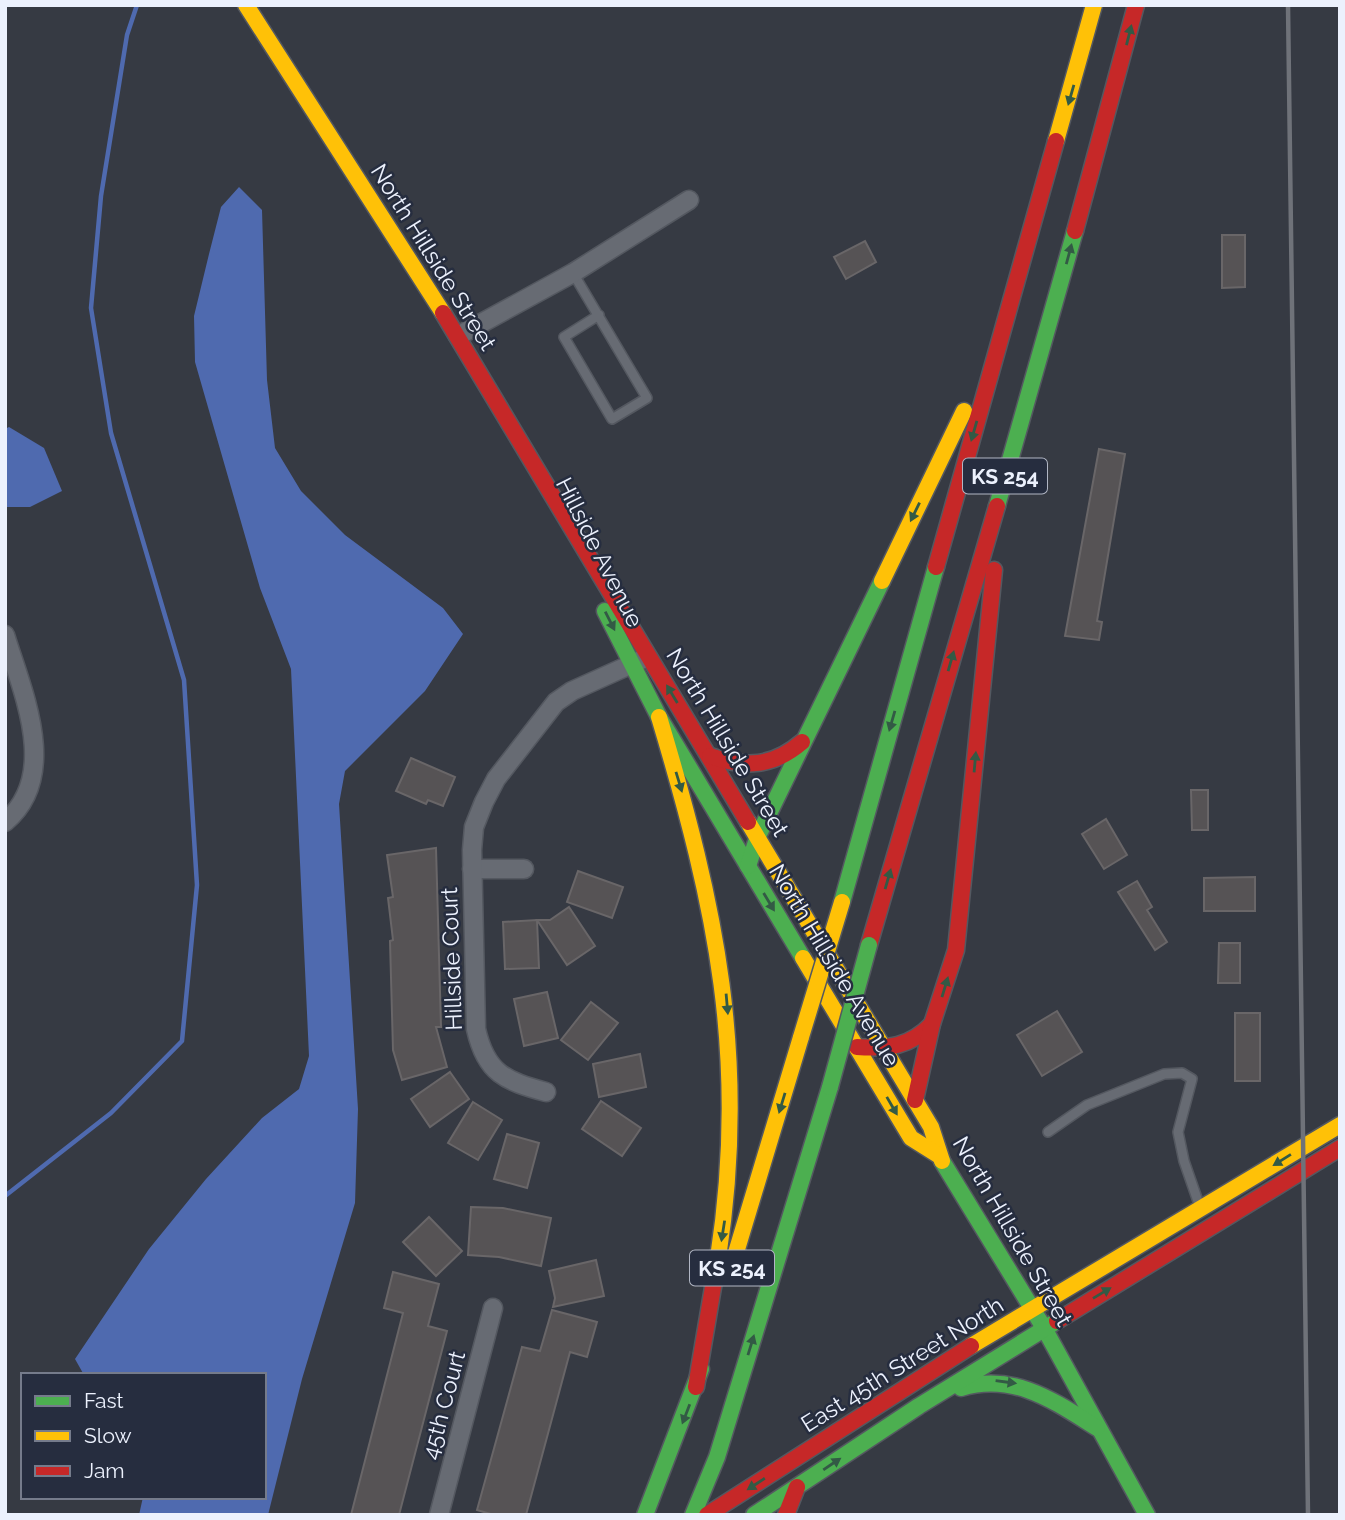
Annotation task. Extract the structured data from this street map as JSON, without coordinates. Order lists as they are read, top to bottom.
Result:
{
  "streets": {
    "main road": [
      "North Hillside Street",
      "KS 254",
      "Hillside Avenue",
      "North Hillside Avenue",
      "East 45th Street North"
    ],
    "street": ["Hillside Court", "45th Court"]
  },
  "crossings": [
    ["North Hillside Street", "Hillside Avenue"],
    ["North Hillside Street", "Hillside Court"],
    ["North Hillside Street", "North Hillside Avenue"],
    ["North Hillside Street", "East 45th Street North"],
    ["Hillside Avenue", "Hillside Court"],
    ["Hillside Avenue", "North Hillside Avenue"]
  ],
  "one_way": ["Hillside Avenue", "North Hillside Avenue"],
  "legend": ["Fast", "Slow", "Jam"]
}
